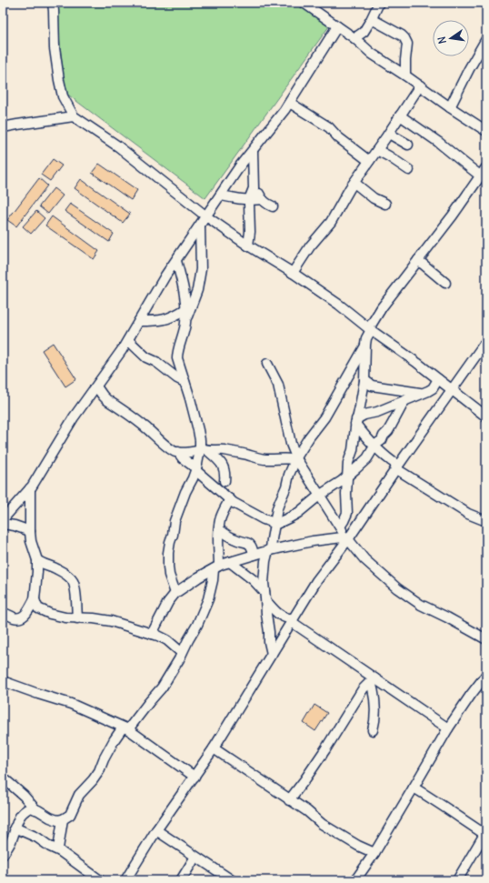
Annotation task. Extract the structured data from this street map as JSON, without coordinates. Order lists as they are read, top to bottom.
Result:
{
  "north": "left"
}
